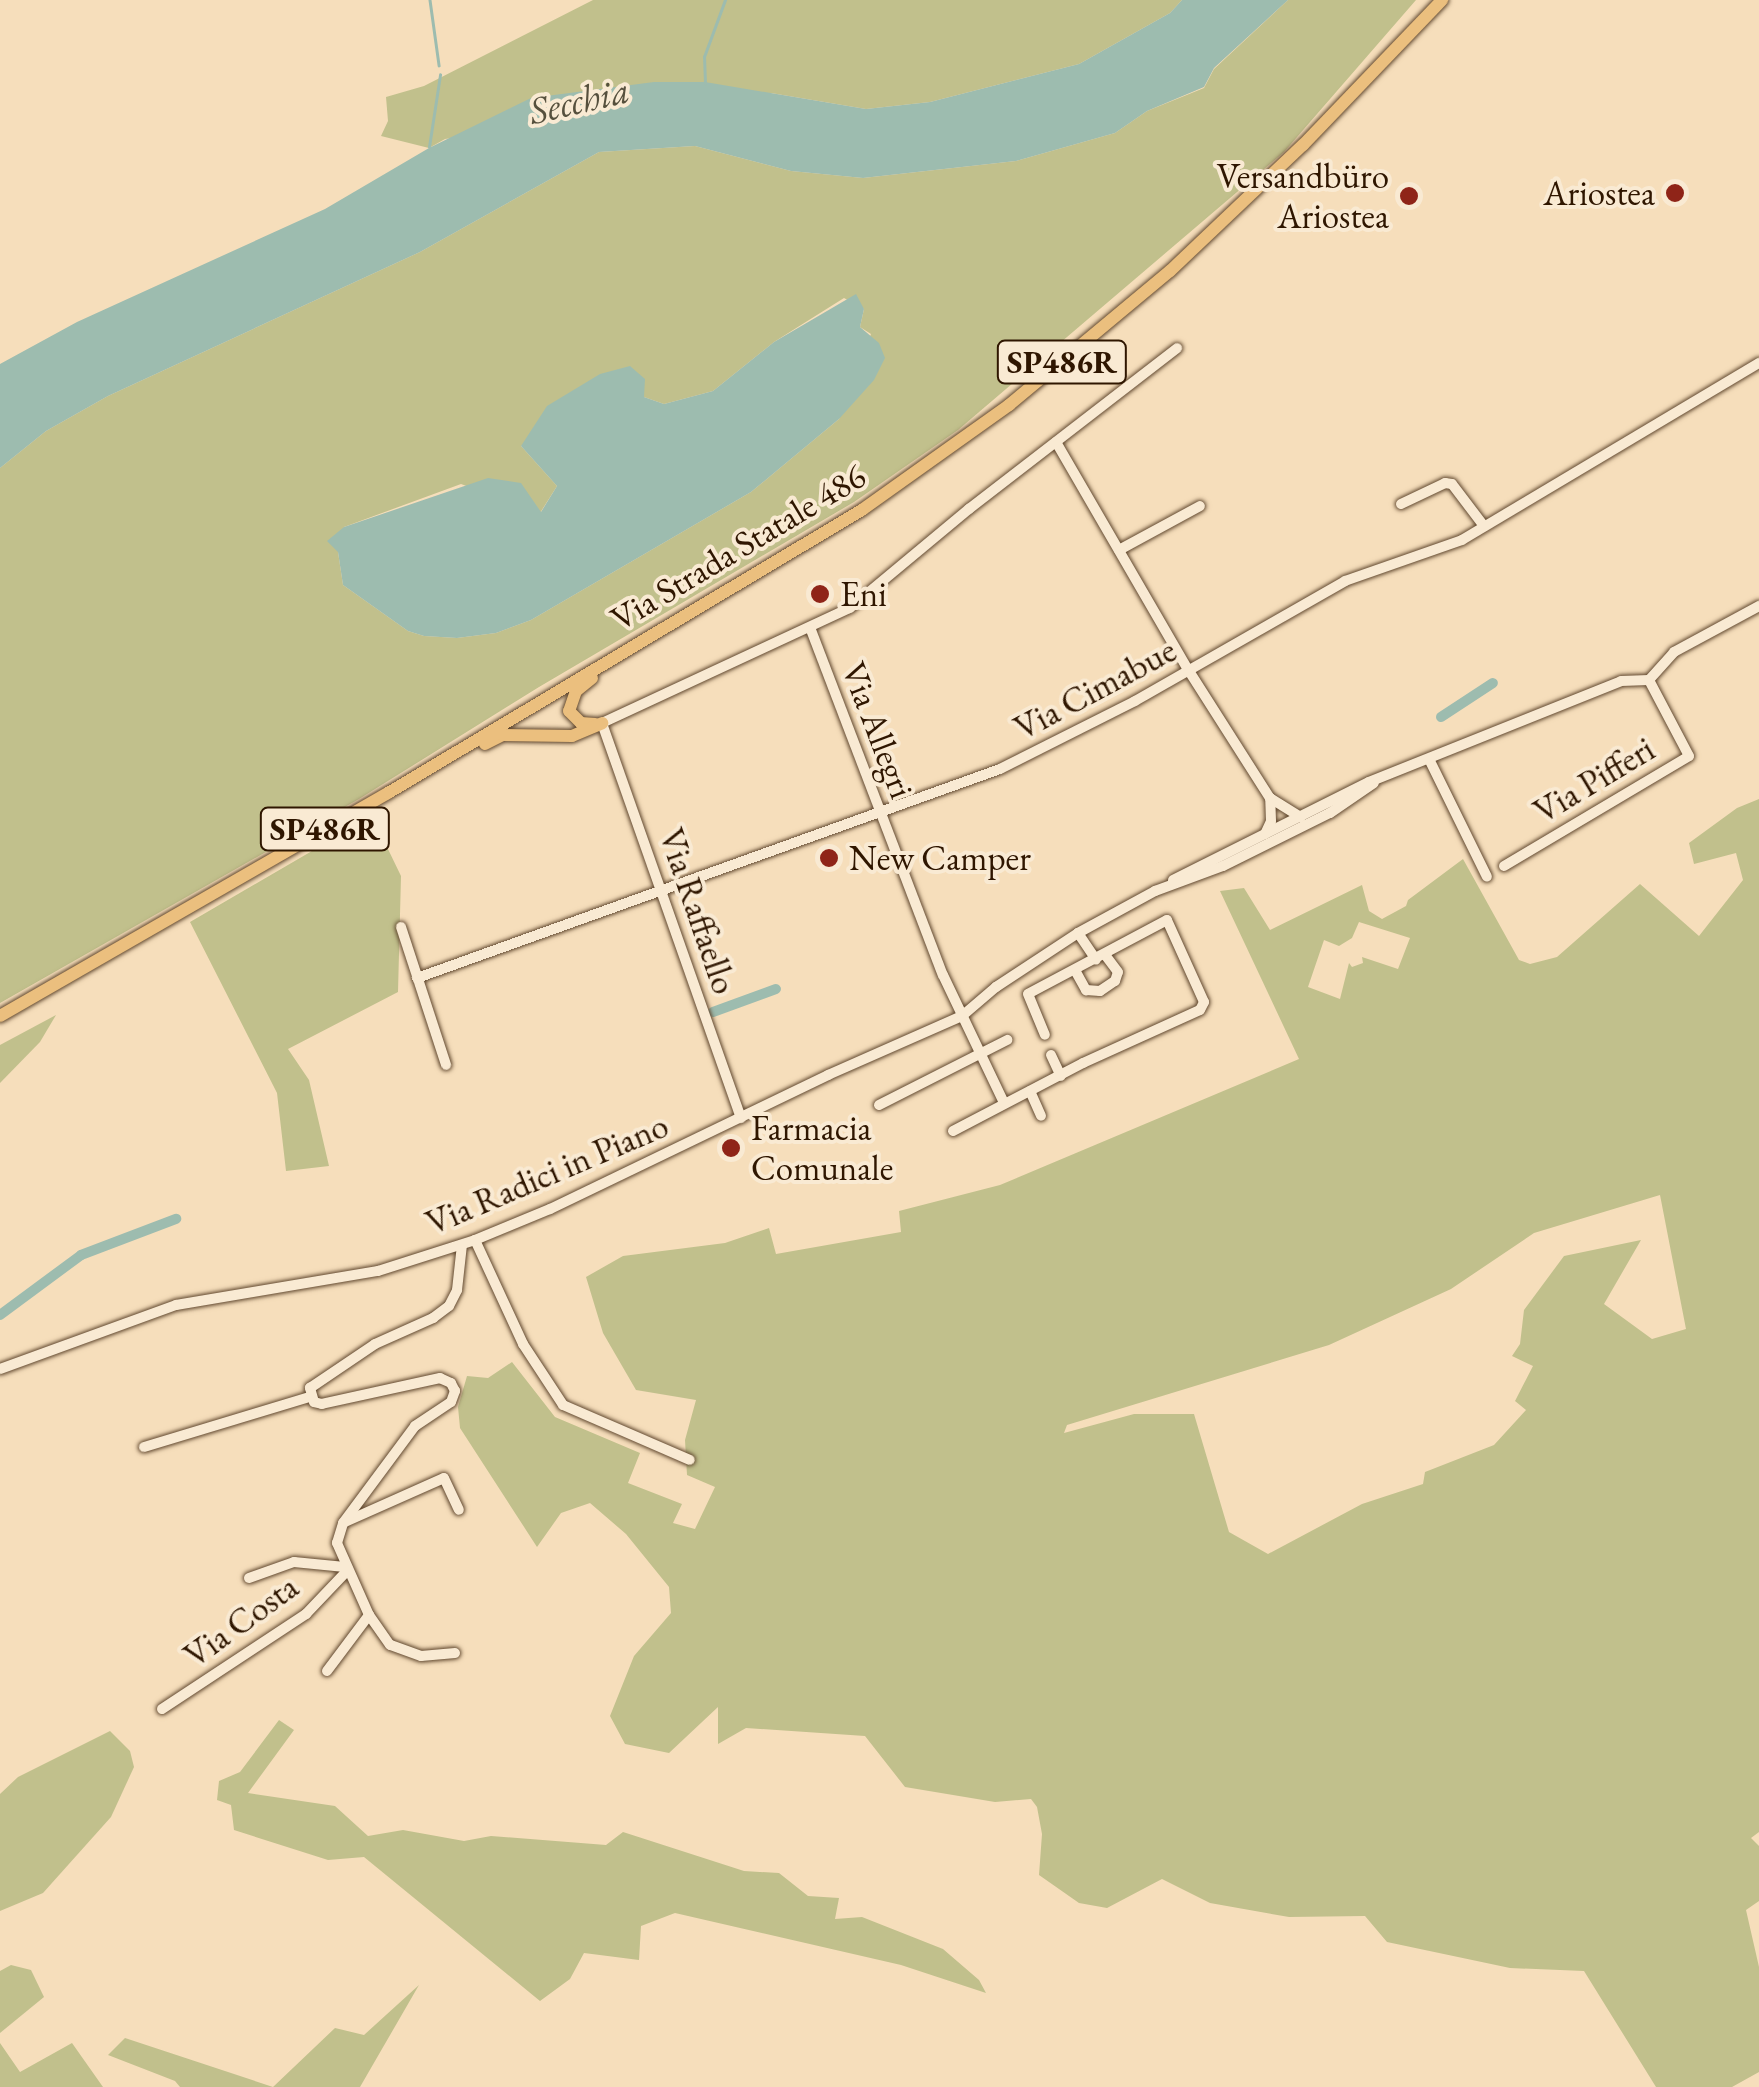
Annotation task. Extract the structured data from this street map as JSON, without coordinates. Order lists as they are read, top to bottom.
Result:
{
  "streets": {
    "main road": ["SP486R", "Via Strada Statale 486"],
    "street": [
      "Via Cimabue",
      "Via Allegri",
      "Via Pifferi",
      "Via Raffaello",
      "Via Radici in Piano",
      "Via Costa"
    ]
  },
  "crossings": [
    ["Via Cimabue", "Via Allegri"],
    ["Via Cimabue", "Via Raffaello"],
    ["Via Allegri", "Via Radici in Piano"],
    ["Via Raffaello", "Via Radici in Piano"]
  ],
  "water": ["Secchia"],
  "places": [
    "Ariostea",
    "Versandbüro Ariostea",
    "Eni",
    "New Camper",
    "Farmacia Comunale"
  ]
}
